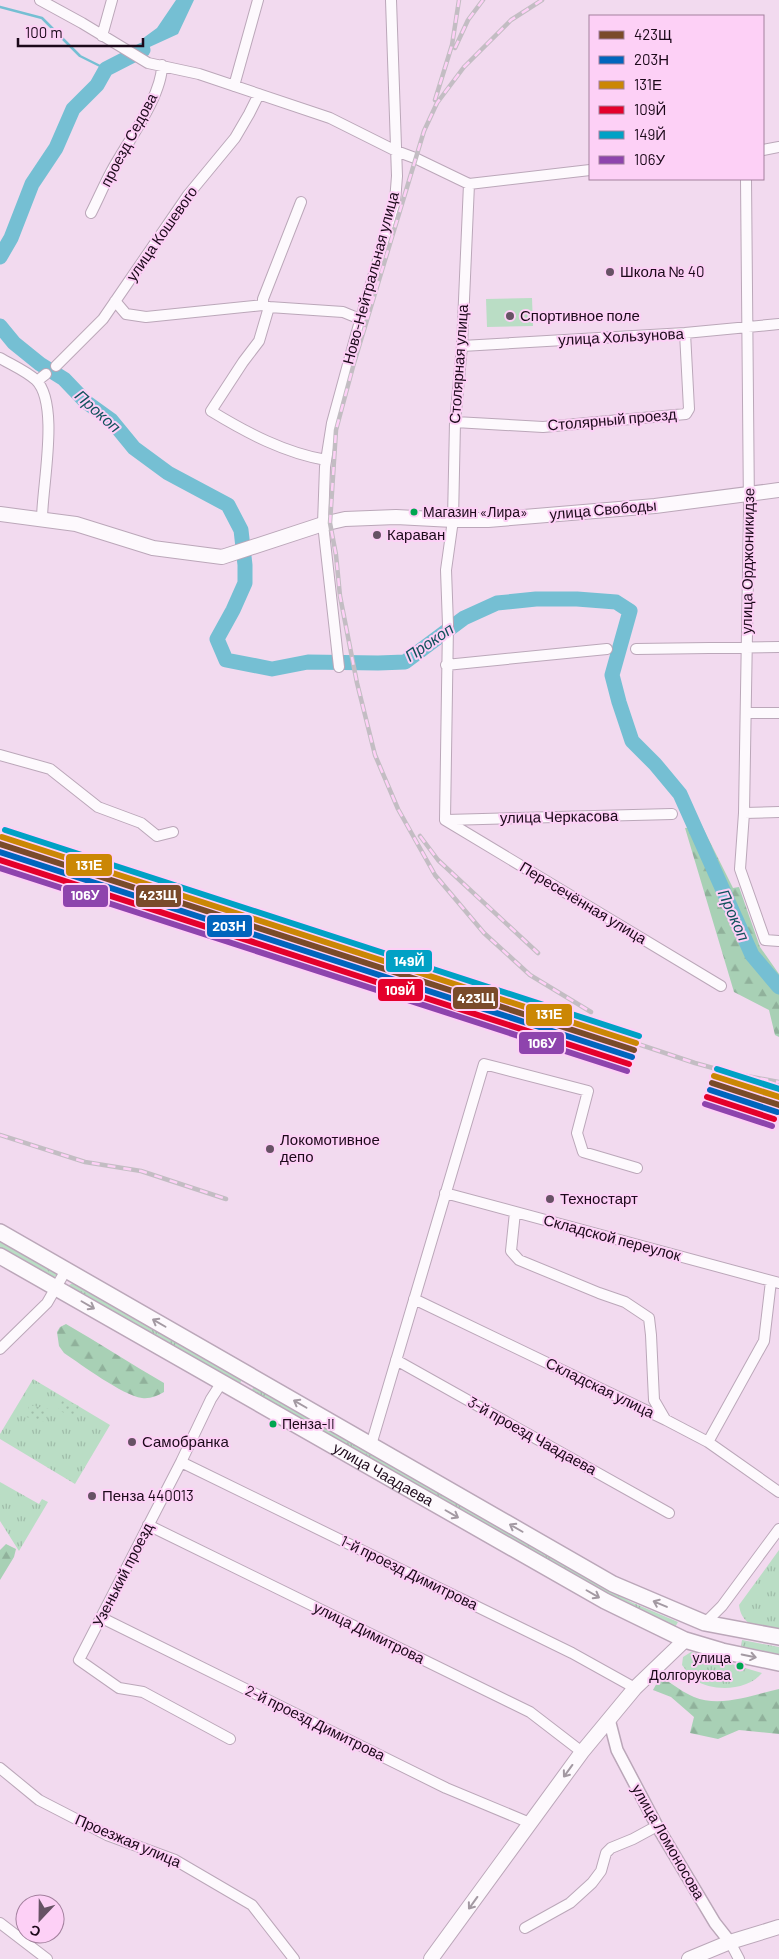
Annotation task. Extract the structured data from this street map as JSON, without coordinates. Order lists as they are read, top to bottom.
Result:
{
  "streets": {
    "main road": ["улица Свободы", "улица Чаадаева"],
    "street": [
      "проезд Седова",
      "улица Кошевого",
      "Ново-Нейтральная улица",
      "улица Хользунова",
      "Столярная улица",
      "Столярный проезд",
      "улица Орджоникидзе",
      "улица Черкасова",
      "Пересечённая улица",
      "Складской переулок",
      "Складская улица",
      "3-й проезд Чаадаева",
      "1-й проезд Димитрова",
      "Узенький проезд",
      "улица Димитрова",
      "2-й проезд Димитрова",
      "Проезжая улица",
      "улица Ломоносова"
    ]
  },
  "crossings": [
    ["Ново-Нейтральная улица", "улица Свободы"],
    ["улица Хользунова", "Столярная улица"],
    ["улица Хользунова", "Столярный проезд"],
    ["улица Хользунова", "улица Орджоникидзе"],
    ["Столярная улица", "Столярный проезд"],
    ["Столярная улица", "улица Свободы"],
    ["улица Свободы", "улица Орджоникидзе"],
    ["улица Черкасова", "Пересечённая улица"],
    ["улица Чаадаева", "Узенький проезд"],
    ["1-й проезд Димитрова", "Узенький проезд"],
    ["Узенький проезд", "улица Димитрова"],
    ["Узенький проезд", "2-й проезд Димитрова"]
  ],
  "water": ["Прокоп"],
  "places": [
    "Школа № 40",
    "Спортивное поле",
    "Магазин «Лира»",
    "Караван",
    "Локомотивное депо",
    "Техностарт",
    "Пенза-II",
    "Самобранка",
    "Пенза 440013",
    "улица Долгорукова"
  ],
  "lines": [
    "transit line 149Й",
    "transit line 131Е",
    "transit line 423Щ",
    "transit line 203Н",
    "transit line 109Й",
    "transit line 106У"
  ],
  "legend": [
    "423Щ",
    "203Н",
    "131Е",
    "109Й",
    "149Й",
    "106У"
  ],
  "scale_bar": "100 m",
  "north": "bottom"
}
